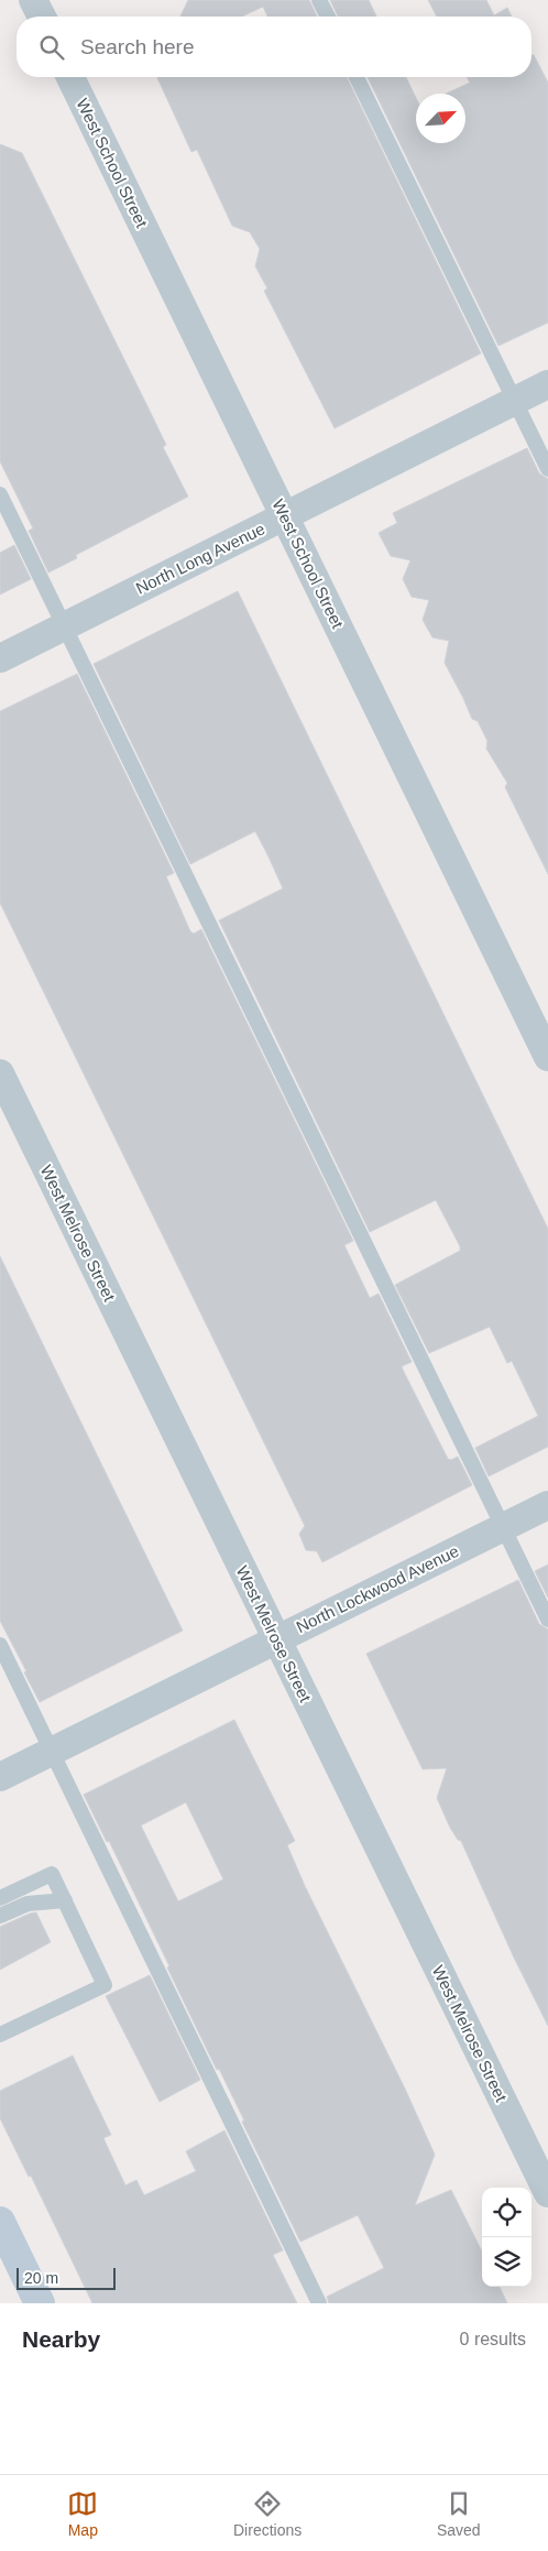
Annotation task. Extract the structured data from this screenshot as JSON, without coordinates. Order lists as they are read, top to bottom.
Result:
{
  "streets": {
    "street": [
      "West School Street",
      "North Long Avenue",
      "West Melrose Street",
      "North Lockwood Avenue"
    ]
  },
  "crossings": [
    ["West School Street", "North Long Avenue"],
    ["West Melrose Street", "North Lockwood Avenue"]
  ],
  "scale_bar": "20 m",
  "north": "top right",
  "page": {
    "search": "Search here",
    "scale": "20 m",
    "heading": ["Nearby", "0 results"],
    "nav": ["Map", "Directions", "Saved"]
  }
}
